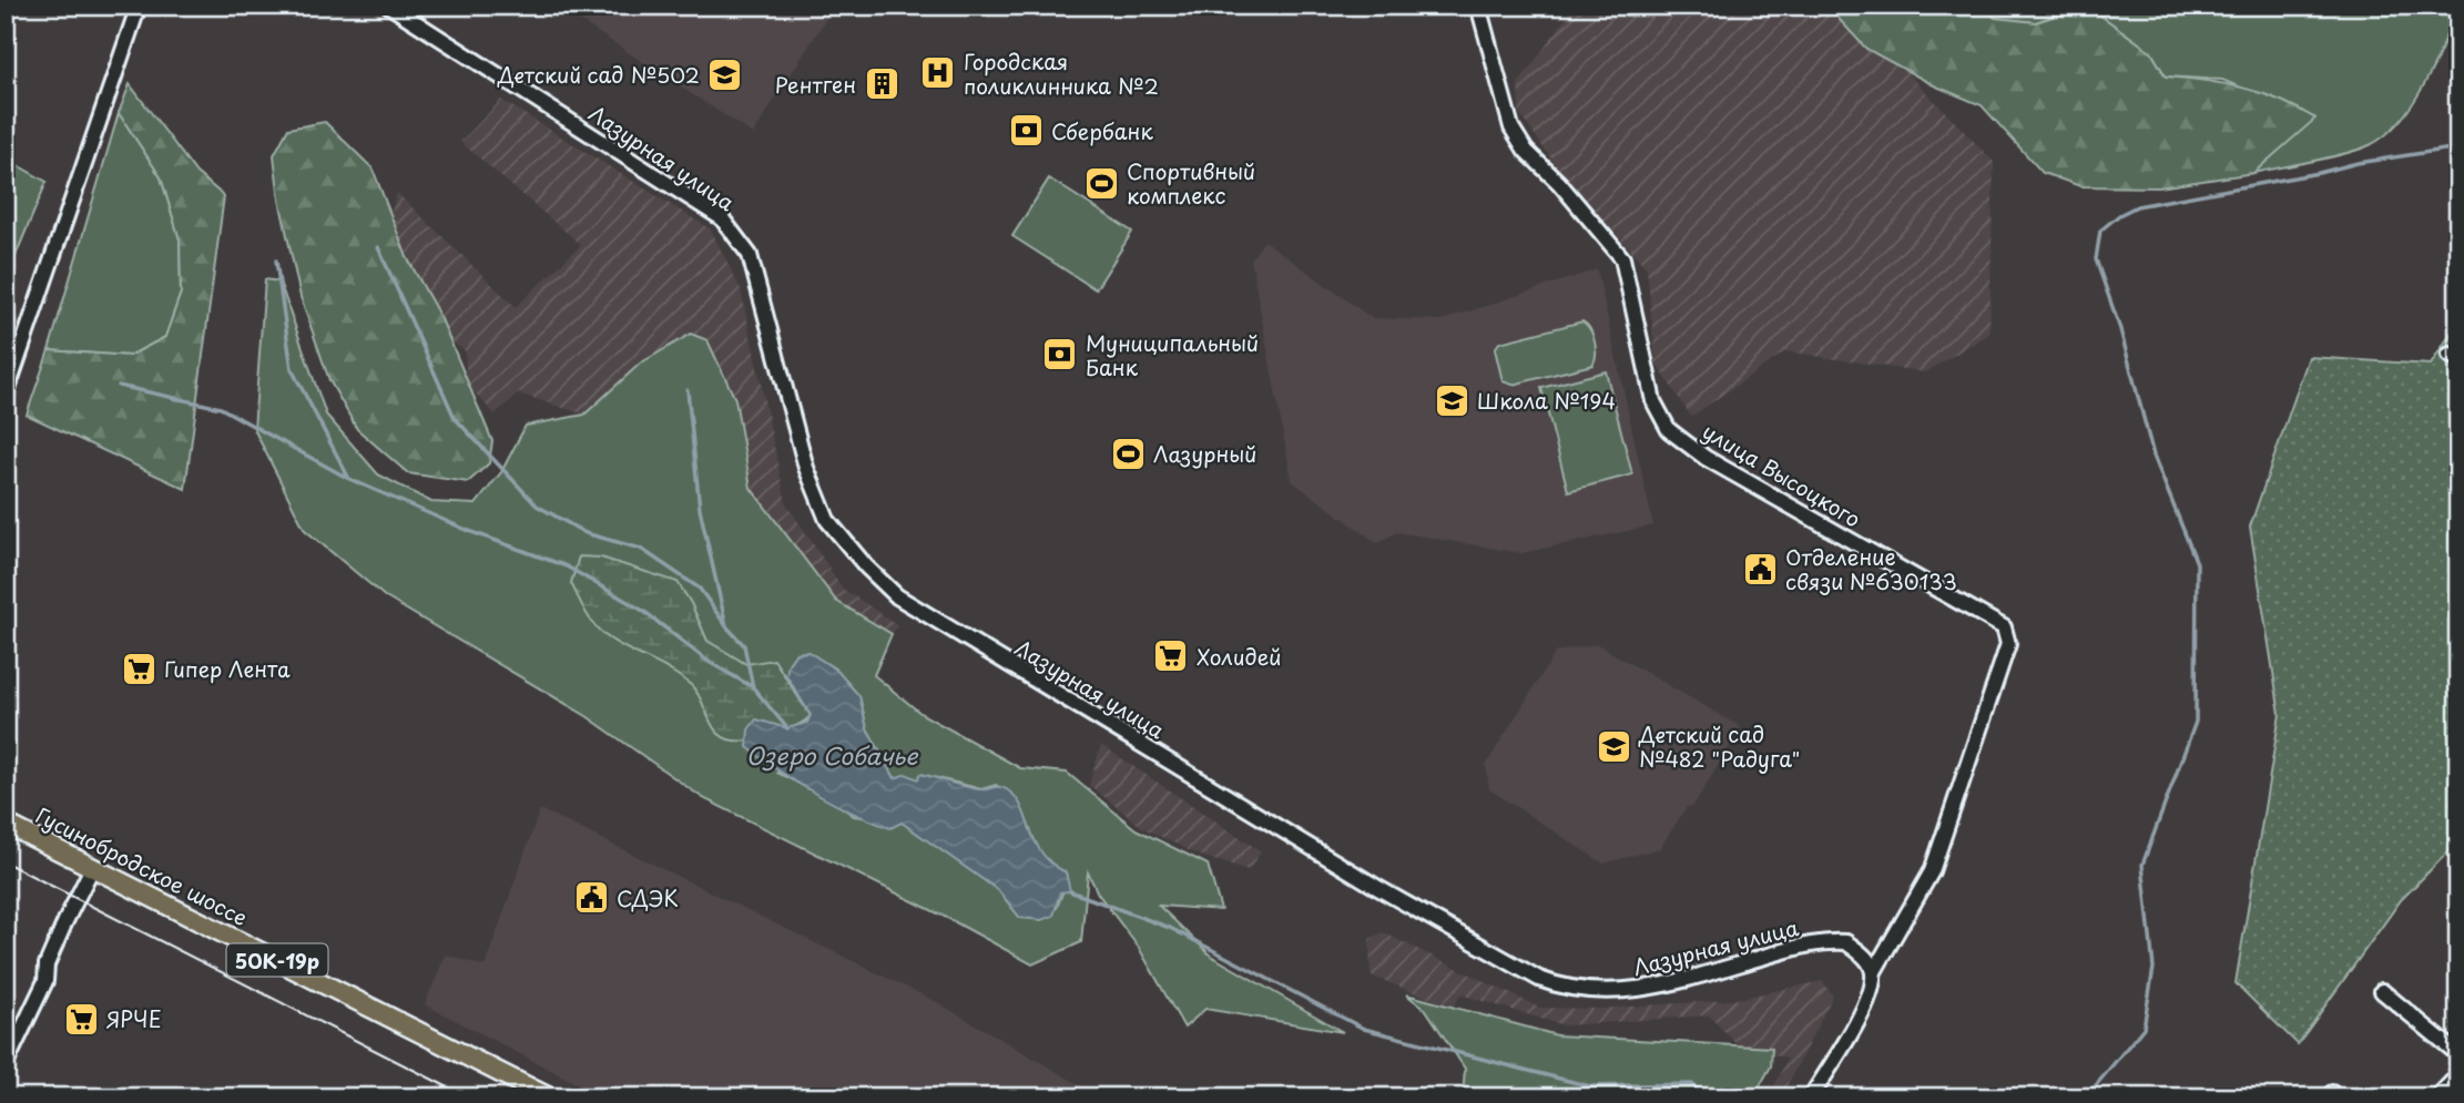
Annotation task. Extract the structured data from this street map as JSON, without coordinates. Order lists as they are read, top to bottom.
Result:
{
  "streets": {
    "main road": ["Гусинобродское шоссе", "50К-19р"],
    "street": ["Лазурная улица", "улица Высоцкого"]
  },
  "crossings": [
    ["Лазурная улица", "улица Высоцкого"]
  ],
  "water": ["Озеро Собачье"],
  "places": {
    "hospital": ["Городская поликлинника №2"],
    "school or university": ["Детский сад №502", "Школа №194", "Детский сад №482 \"Радуга\""],
    "building": ["Рентген"],
    "bank": ["Сбербанк", "Муниципальный Банк"],
    "sports": ["Спортивный комплекс", "Лазурный"],
    "public building": ["Отделение связи №630133", "СДЭК"],
    "supermarket": ["Холидей", "Гипер Лента", "ЯРЧЕ"]
  }
}
